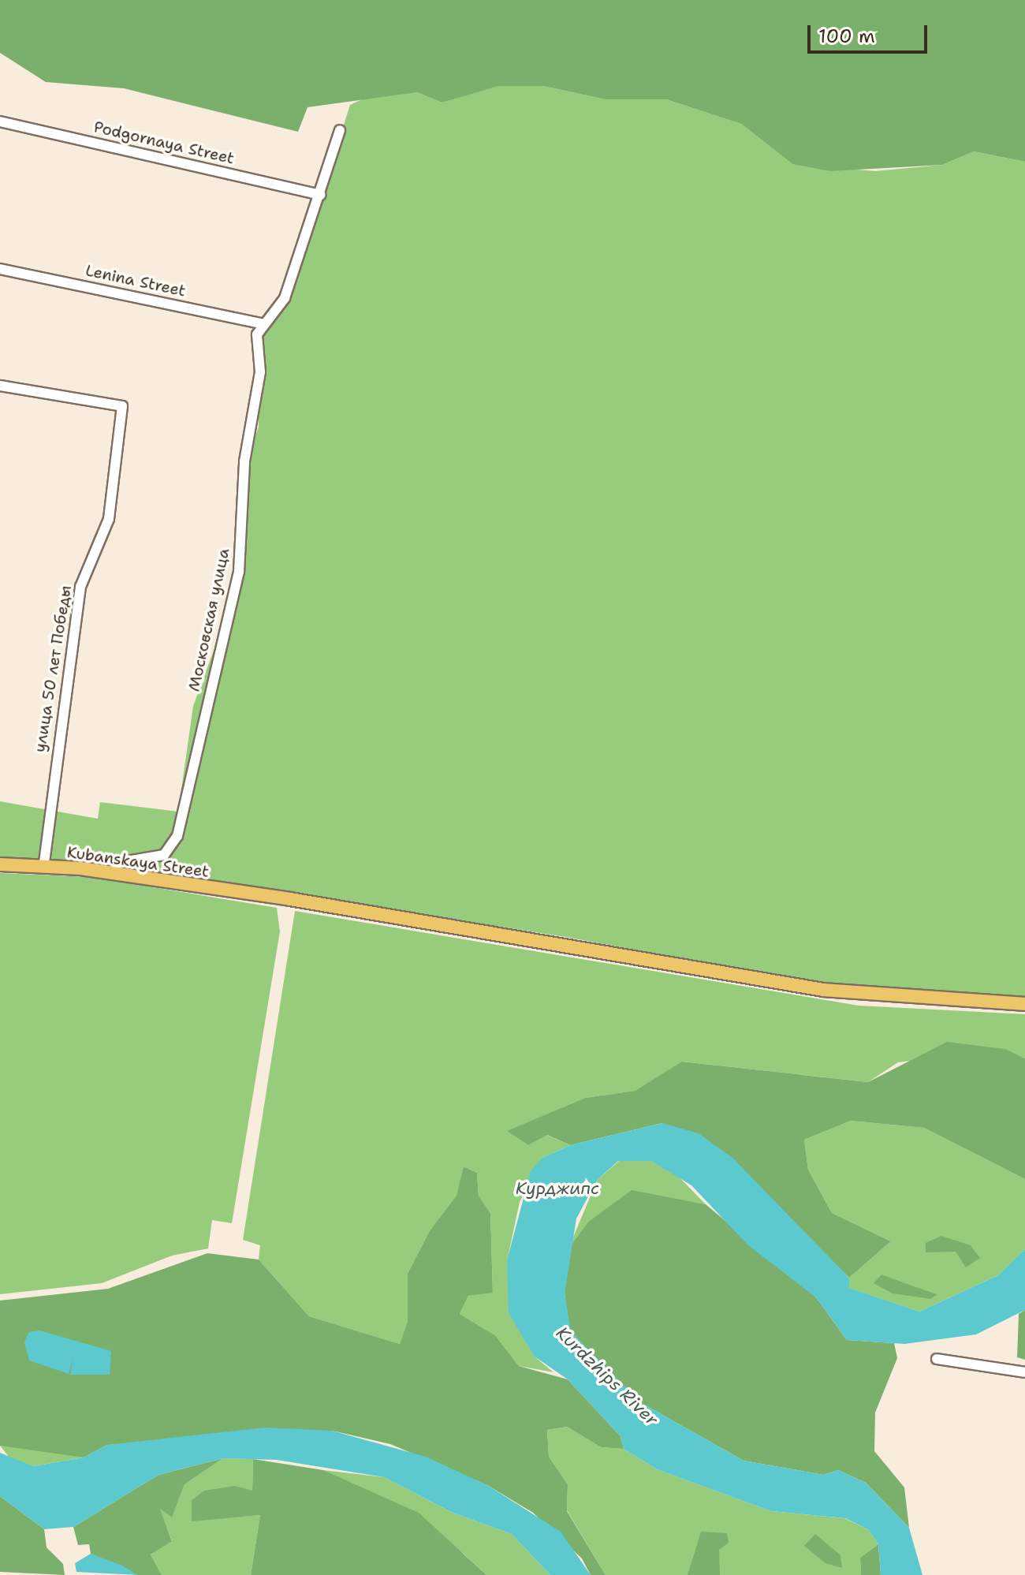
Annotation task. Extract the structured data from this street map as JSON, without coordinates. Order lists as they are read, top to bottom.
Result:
{
  "streets": {
    "main road": ["Kubanskaya Street"],
    "street": [
      "Podgornaya Street",
      "Lenina Street",
      "Московская улица",
      "улица 50 лет Победы"
    ]
  },
  "crossings": [
    ["Lenina Street", "Московская улица"],
    ["Московская улица", "Kubanskaya Street"],
    ["улица 50 лет Победы", "Kubanskaya Street"]
  ],
  "water": ["Курджипс", "Kurdzhips River"],
  "scale_bar": "100 m"
}
